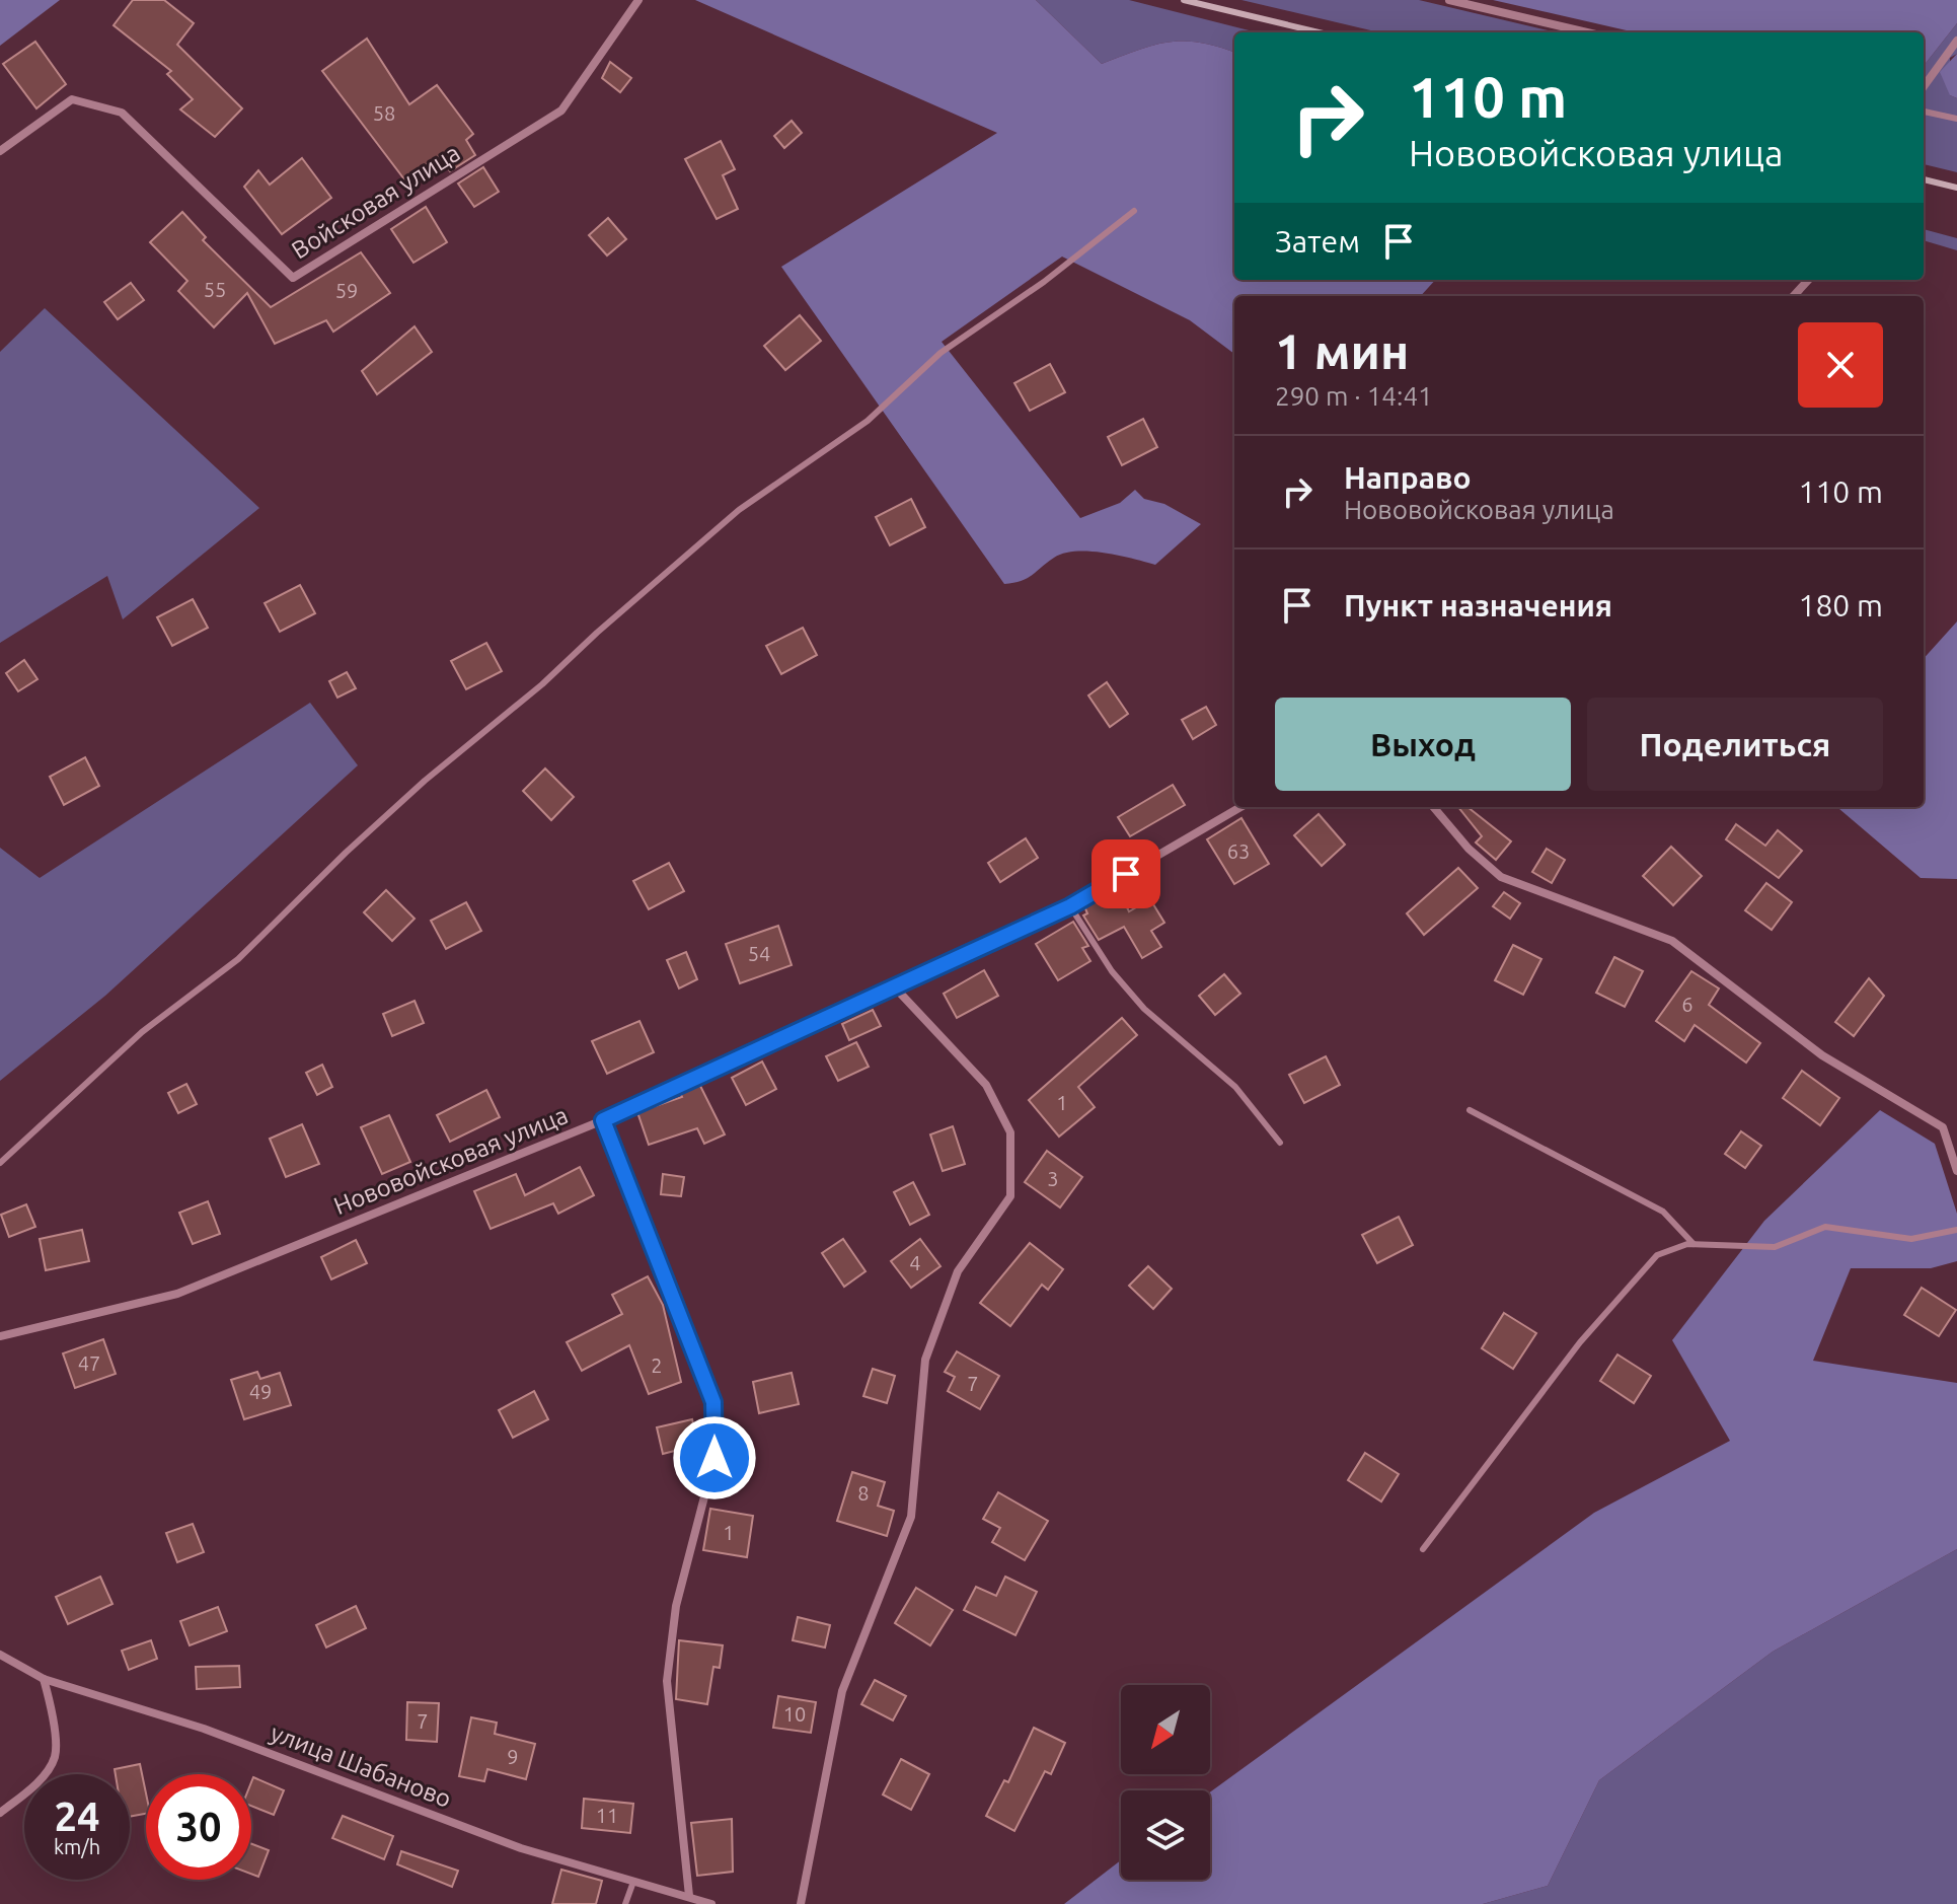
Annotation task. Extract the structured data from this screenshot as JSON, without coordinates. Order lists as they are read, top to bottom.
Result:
{
  "streets": {
    "street": ["Войсковая улица", "Нововойсковая улица", "улица Шабаново"]
  },
  "house_numbers": [
    "58",
    "55",
    "59",
    "63",
    "54",
    "6",
    "1",
    "3",
    "4",
    "47",
    "2",
    "7",
    "49",
    "8",
    "1",
    "10",
    "7",
    "9",
    "11"
  ],
  "north": "bottom left",
  "page": {
    "turn": ["110 m", "Нововойсковая улица"],
    "then": "Затем",
    "heading": ["1 мин", "290 m · 14:41"],
    "list": [
      {
        "name": "Направо",
        "note": "Нововойсковая улица",
        "value": "110 m"
      },
      {
        "name": "Пункт назначения",
        "value": "180 m"
      }
    ],
    "buttons": ["Выход", "Поделиться"],
    "speed": "24 km/h",
    "limit": "30"
  }
}
